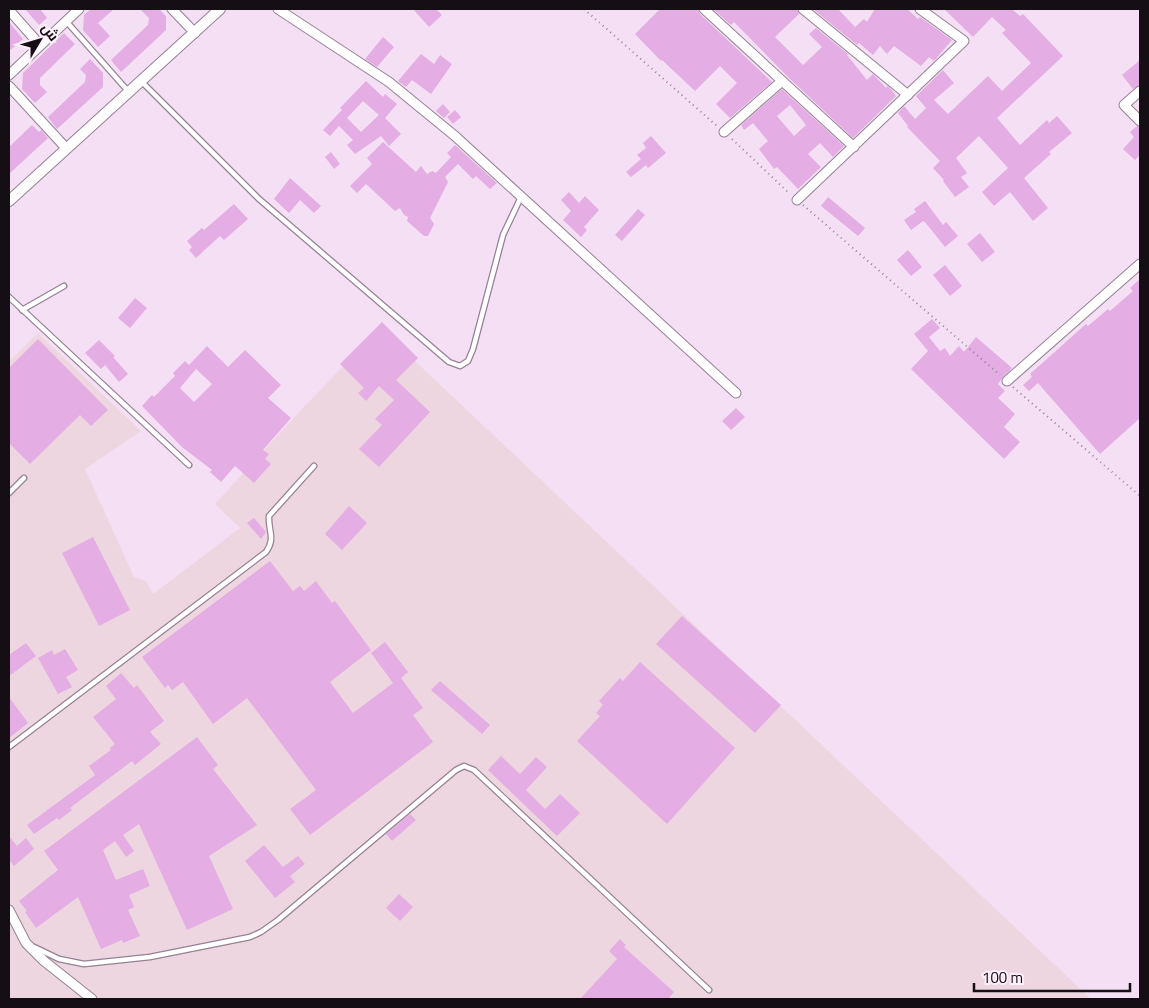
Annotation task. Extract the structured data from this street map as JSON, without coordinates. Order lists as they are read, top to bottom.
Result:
{
  "scale_bar": "100 m",
  "north": "top right"
}
